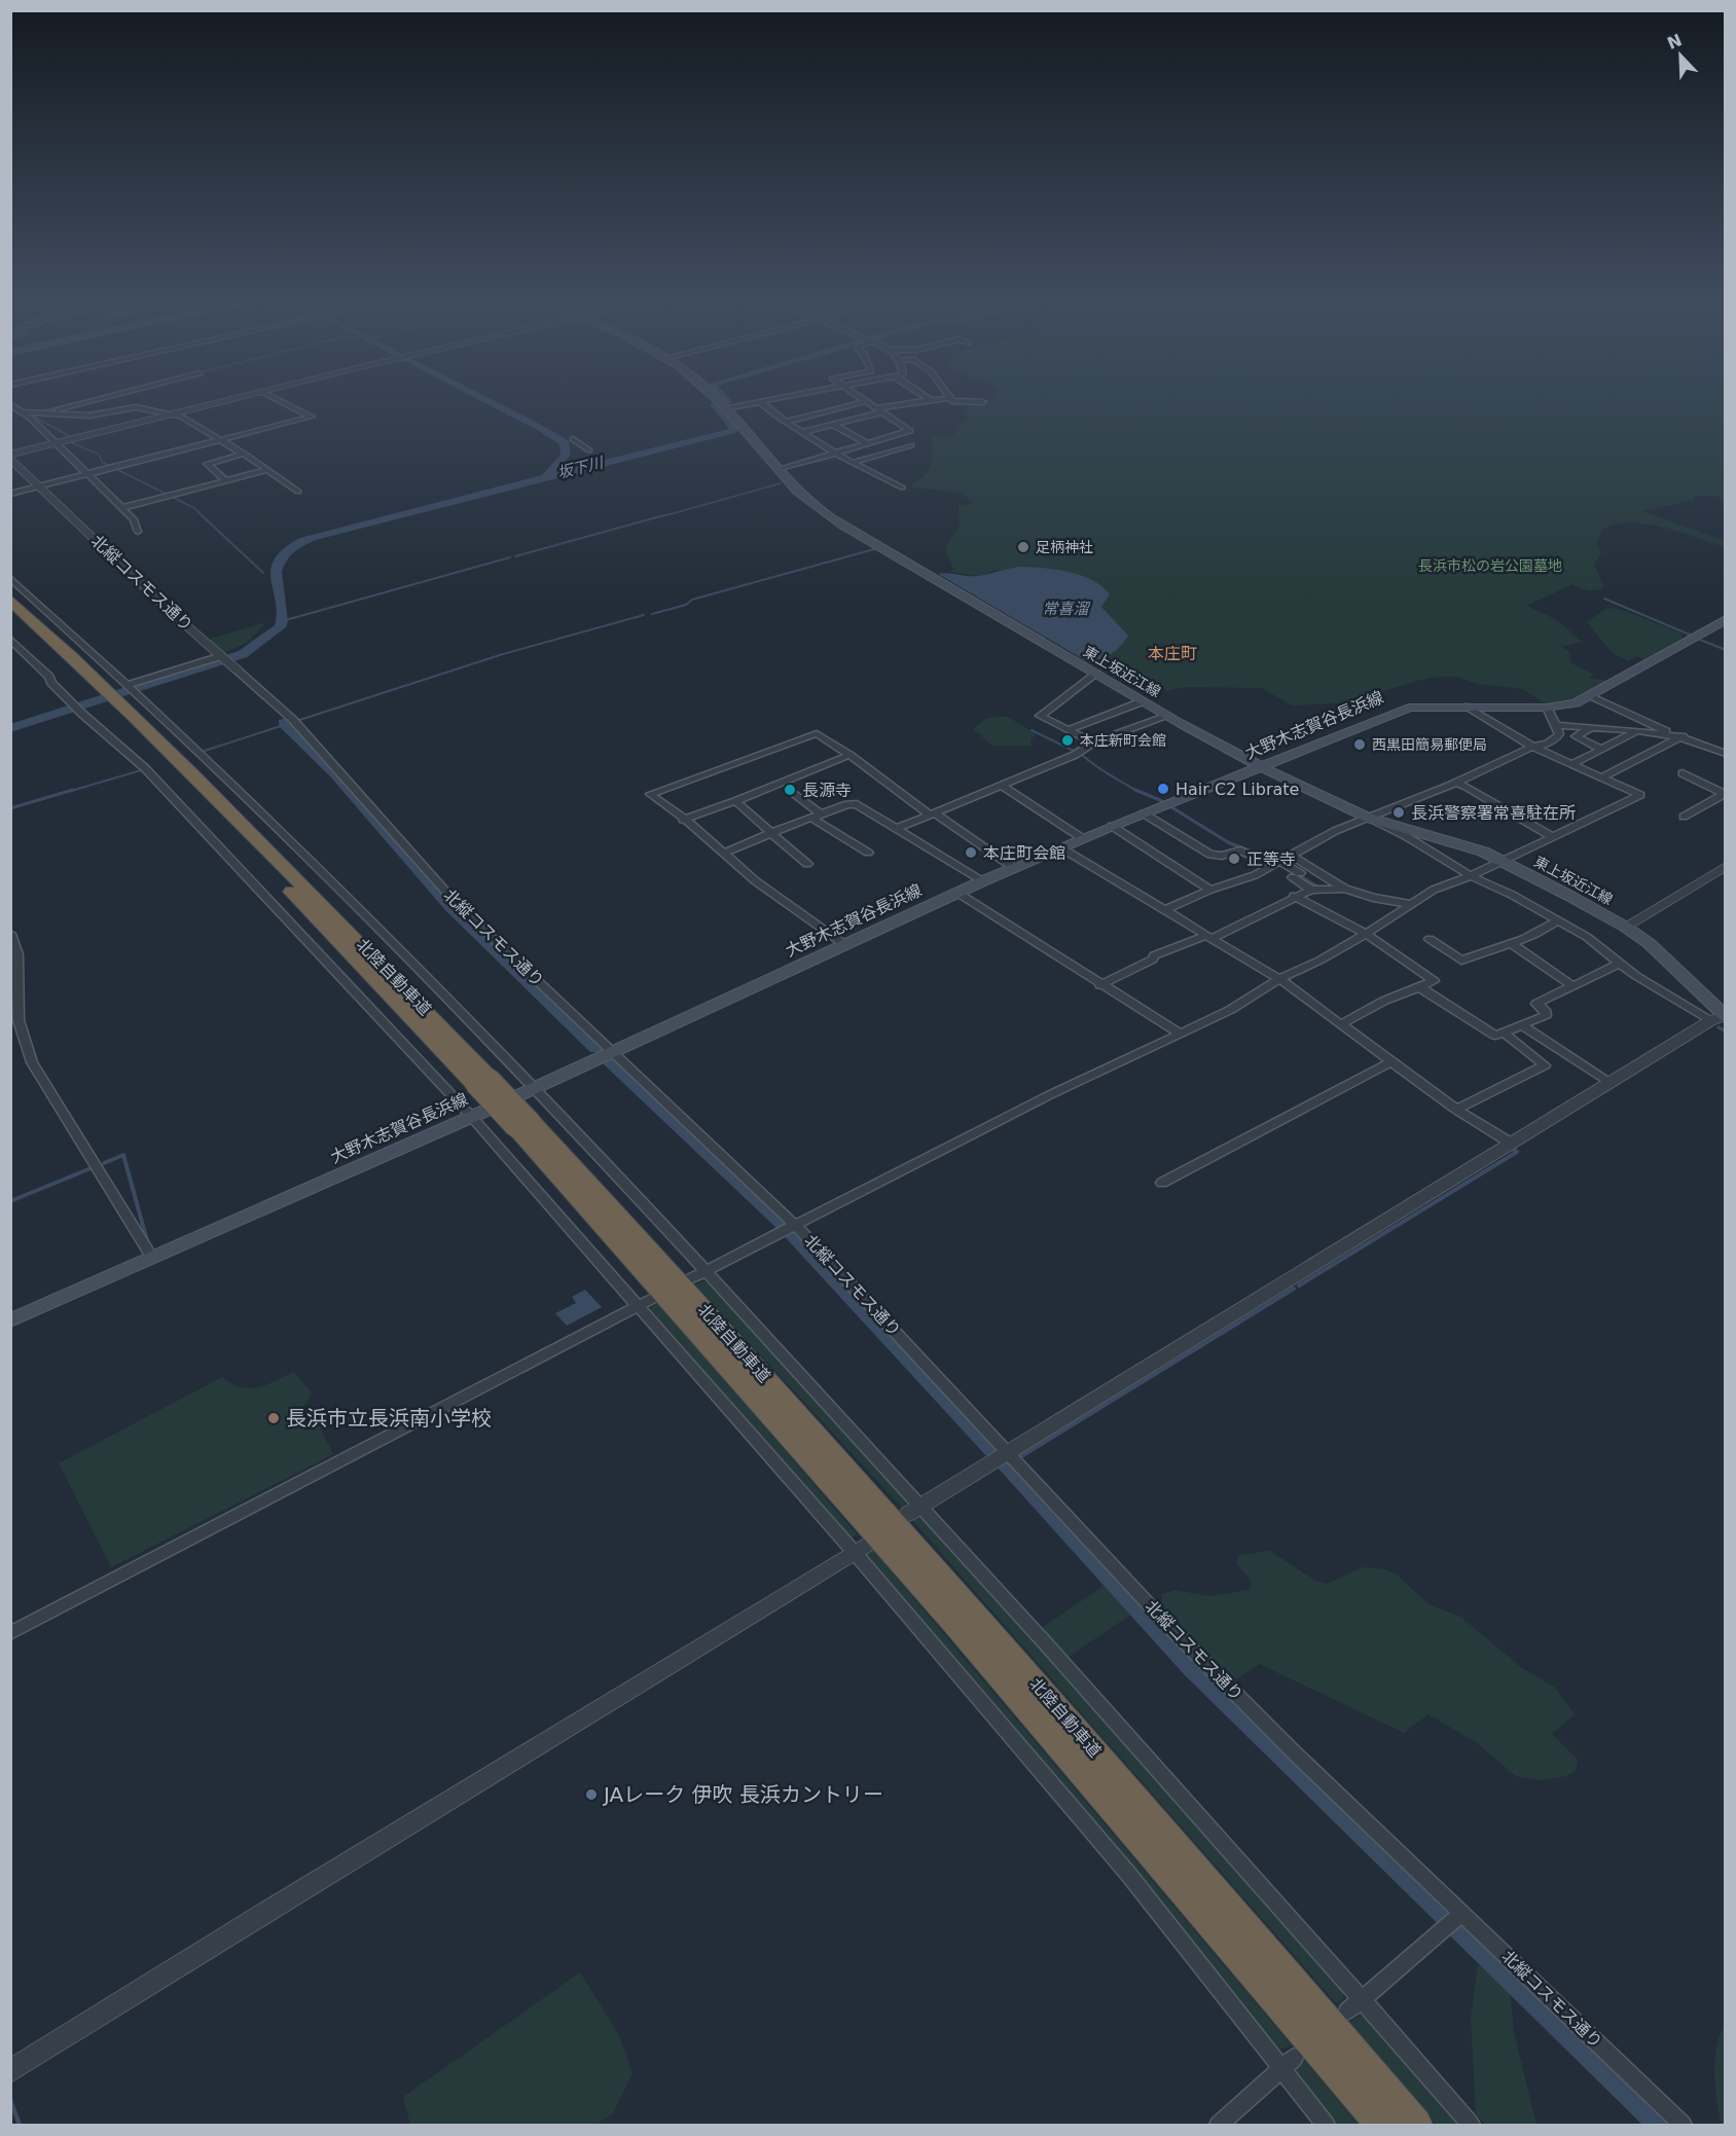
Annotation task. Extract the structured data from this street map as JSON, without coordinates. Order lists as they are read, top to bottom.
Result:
{
  "streets": {
    "highway": ["北陸自動車道"],
    "main road": ["東上坂近江線", "大野木志賀谷長浜線"],
    "street": ["北縦コスモス通り"]
  },
  "crossings": [
    ["北縦コスモス通り", "大野木志賀谷長浜線"],
    ["東上坂近江線", "大野木志賀谷長浜線"]
  ],
  "districts": ["本庄町"],
  "water": ["坂下川", "常喜溜"],
  "parks": ["長浜市松の岩公園墓地"],
  "places": [
    "足柄神社",
    "本庄新町会館",
    "西黒田簡易郵便局",
    "Hair C2 Librate",
    "長源寺",
    "長浜警察署常喜駐在所",
    "本庄町会館",
    "正等寺",
    "長浜市立長浜南小学校",
    "JAレーク 伊吹 長浜カントリー"
  ],
  "north": "top left"
}
